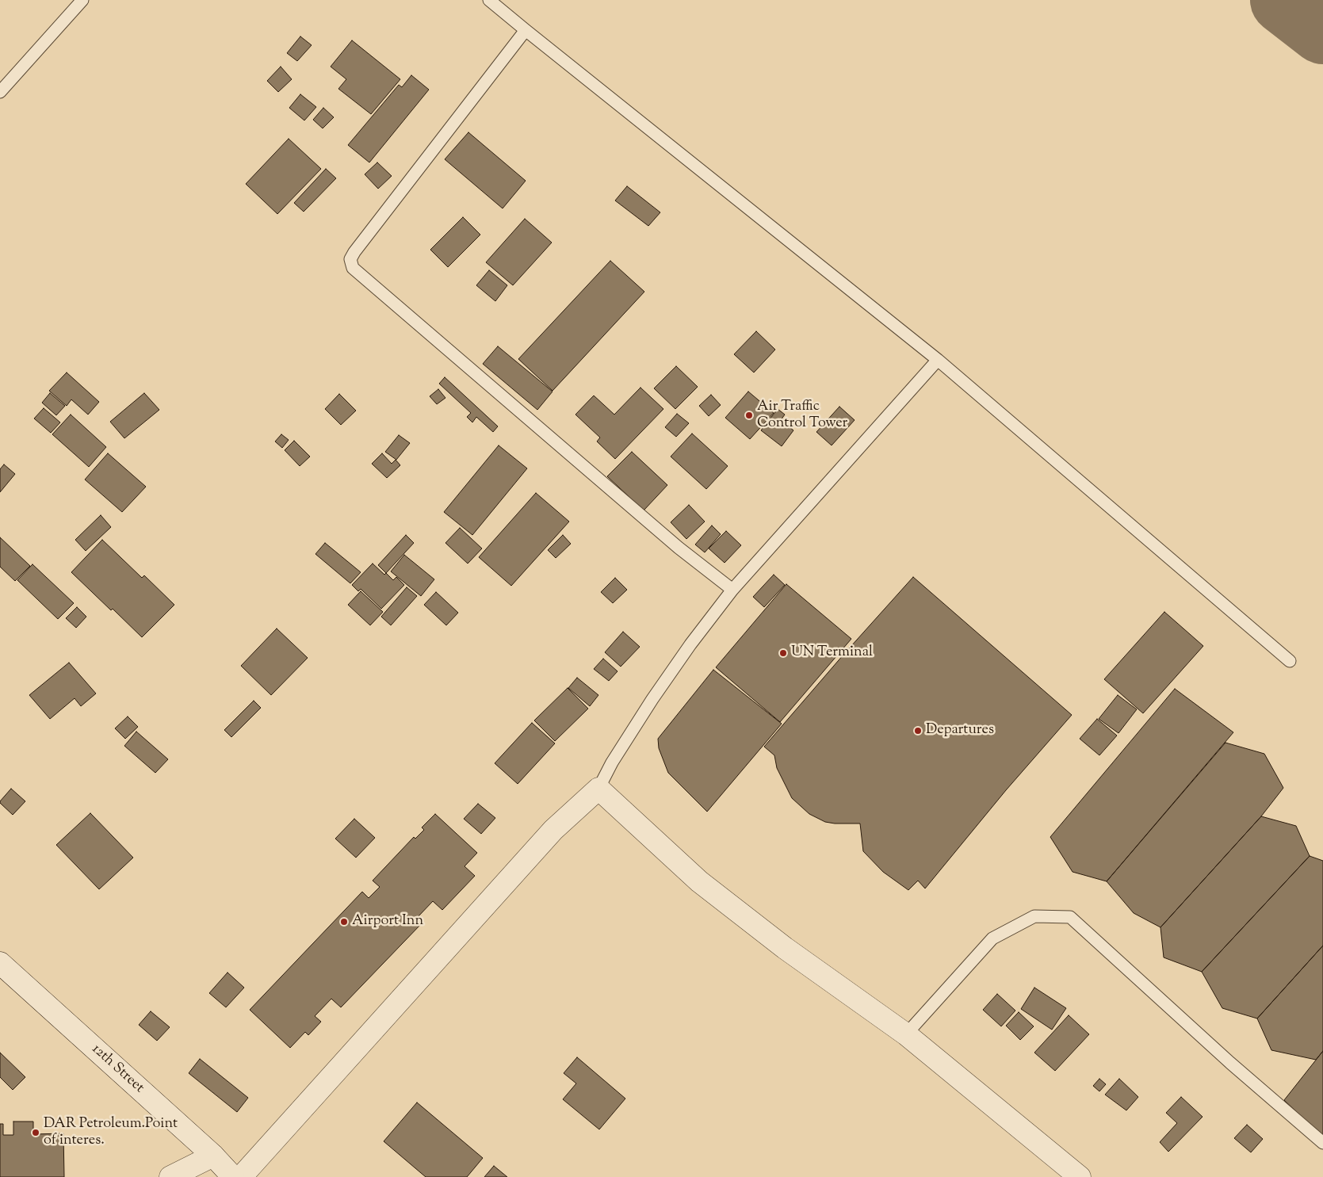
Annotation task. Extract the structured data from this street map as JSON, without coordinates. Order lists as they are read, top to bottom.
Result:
{
  "streets": {
    "street": ["12th Street"]
  },
  "places": [
    "Air Traffic Control Tower",
    "UN Terminal",
    "Departures",
    "Airport Inn",
    "DAR Petroleum.Point of interes."
  ]
}
